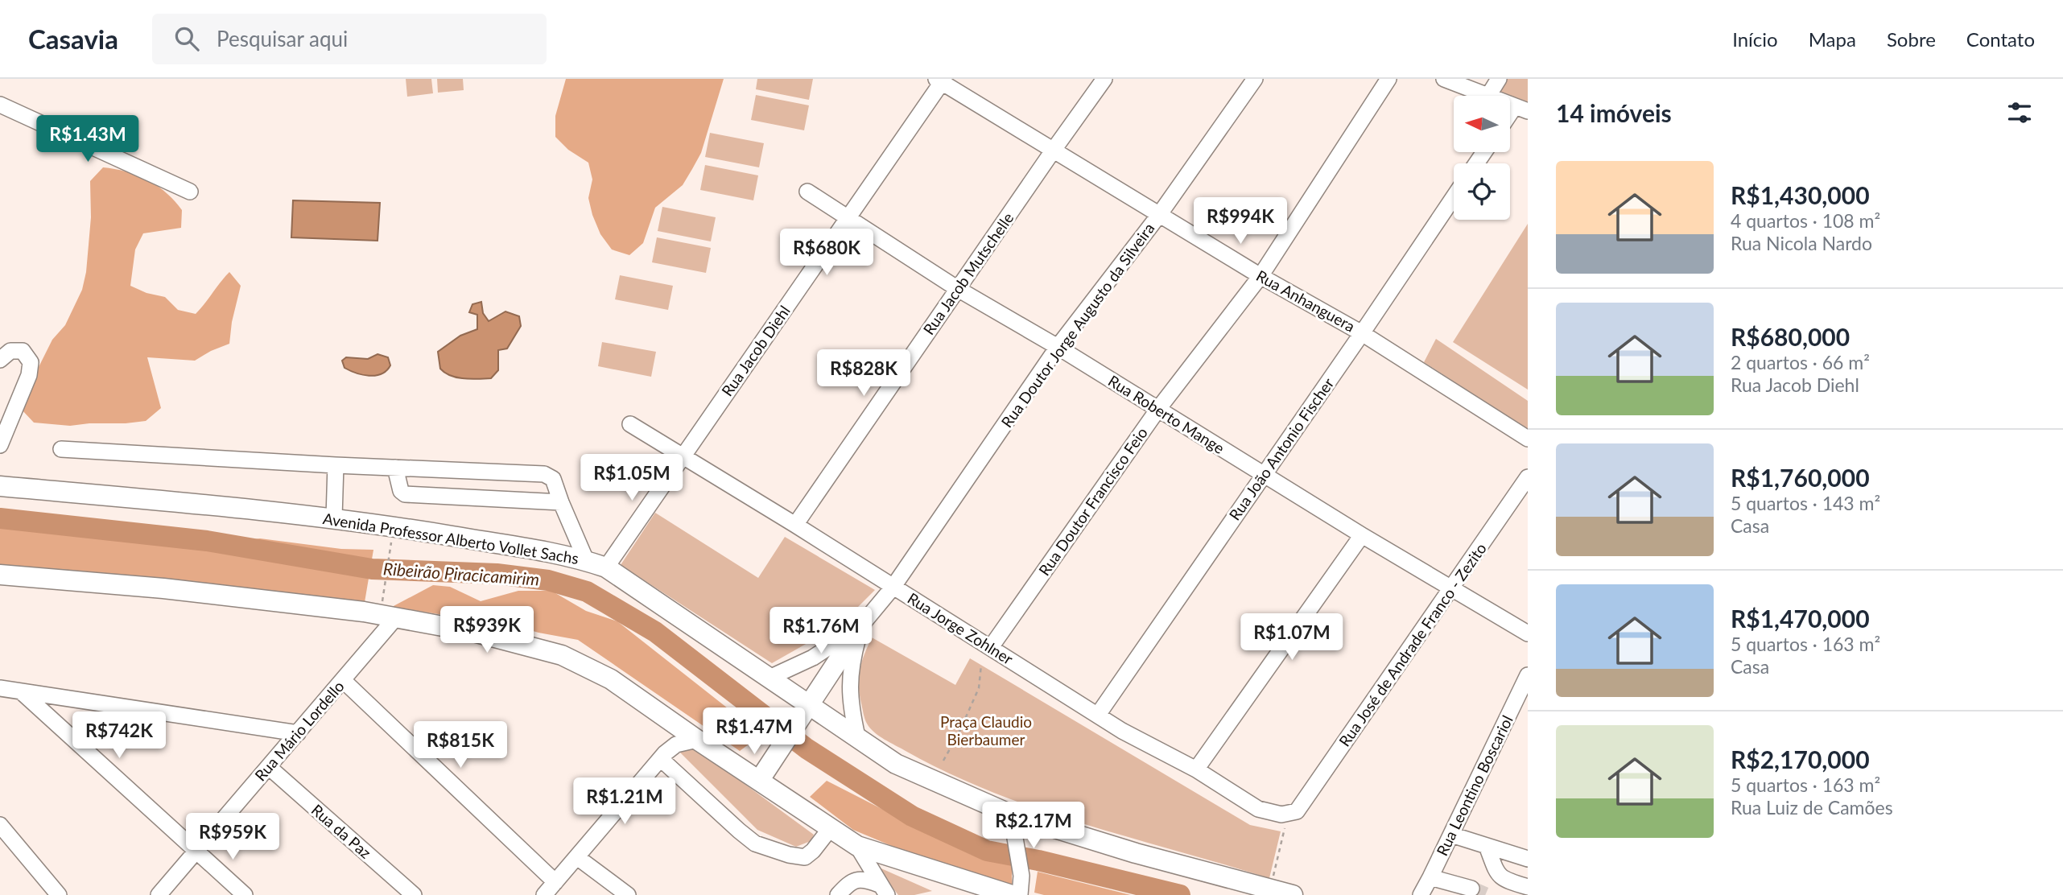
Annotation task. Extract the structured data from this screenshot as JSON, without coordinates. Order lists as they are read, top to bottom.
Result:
{
  "streets": {
    "main road": ["Avenida Professor Alberto Vollet Sachs"],
    "street": [
      "Rua Jacob Mutschelle",
      "Rua Anhanguera",
      "Rua Doutor Jorge Augusto da Silveira",
      "Rua Jacob Diehl",
      "Rua Roberto Mange",
      "Rua João Antonio Fischer",
      "Rua Doutor Francisco Feio",
      "Rua Jorge Zohlner",
      "Rua José de Andrade Franco - Zezito",
      "Rua Mário Lordello",
      "Rua Leontino Boscariol",
      "Rua da Paz"
    ]
  },
  "crossings": [
    ["Rua Jacob Mutschelle", "Rua Anhanguera"],
    ["Rua Jacob Mutschelle", "Rua Roberto Mange"],
    ["Rua Jacob Mutschelle", "Rua Jorge Zohlner"],
    ["Rua Anhanguera", "Rua Doutor Jorge Augusto da Silveira"],
    ["Rua Anhanguera", "Rua Jacob Diehl"],
    ["Rua Anhanguera", "Rua João Antonio Fischer"],
    ["Rua Anhanguera", "Rua Doutor Francisco Feio"],
    ["Rua Doutor Jorge Augusto da Silveira", "Rua Roberto Mange"],
    ["Rua Doutor Jorge Augusto da Silveira", "Avenida Professor Alberto Vollet Sachs"],
    ["Rua Doutor Jorge Augusto da Silveira", "Rua Jorge Zohlner"],
    ["Rua Jacob Diehl", "Rua Roberto Mange"],
    ["Rua Jacob Diehl", "Avenida Professor Alberto Vollet Sachs"],
    ["Rua Jacob Diehl", "Rua Jorge Zohlner"],
    ["Rua Roberto Mange", "Rua João Antonio Fischer"],
    ["Rua Roberto Mange", "Rua Doutor Francisco Feio"],
    ["Rua Roberto Mange", "Rua José de Andrade Franco - Zezito"],
    ["Rua João Antonio Fischer", "Rua Jorge Zohlner"],
    ["Rua Doutor Francisco Feio", "Rua Jorge Zohlner"],
    ["Rua Jorge Zohlner", "Rua José de Andrade Franco - Zezito"],
    ["Rua Mário Lordello", "Rua da Paz"]
  ],
  "water": ["Ribeirão Piracicamirim"],
  "parks": ["Praça Claudio Bierbaumer"],
  "north": "left",
  "page": {
    "header": "Casavia",
    "search": "Pesquisar aqui",
    "nav": [
      "Início",
      "Mapa",
      "Sobre",
      "Contato"
    ],
    "heading": "14 imóveis",
    "price": [
      "R$1.43M",
      "R$994K",
      "R$680K",
      "R$828K",
      "R$1.05M",
      "R$939K",
      "R$1.76M",
      "R$1.07M",
      "R$1.47M",
      "R$742K",
      "R$815K",
      "R$1.21M",
      "R$2.17M",
      "R$959K"
    ],
    "list": [
      {
        "name": "R$1,430,000",
        "note": "4 quartos · 108 m² · Rua Nicola Nardo"
      },
      {
        "name": "R$680,000",
        "note": "2 quartos · 66 m² · Rua Jacob Diehl"
      },
      {
        "name": "R$1,760,000",
        "note": "5 quartos · 143 m² · Casa"
      },
      {
        "name": "R$1,470,000",
        "note": "5 quartos · 163 m² · Casa"
      },
      {
        "name": "R$2,170,000",
        "note": "5 quartos · 163 m² · Rua Luiz de Camões"
      }
    ]
  }
}
